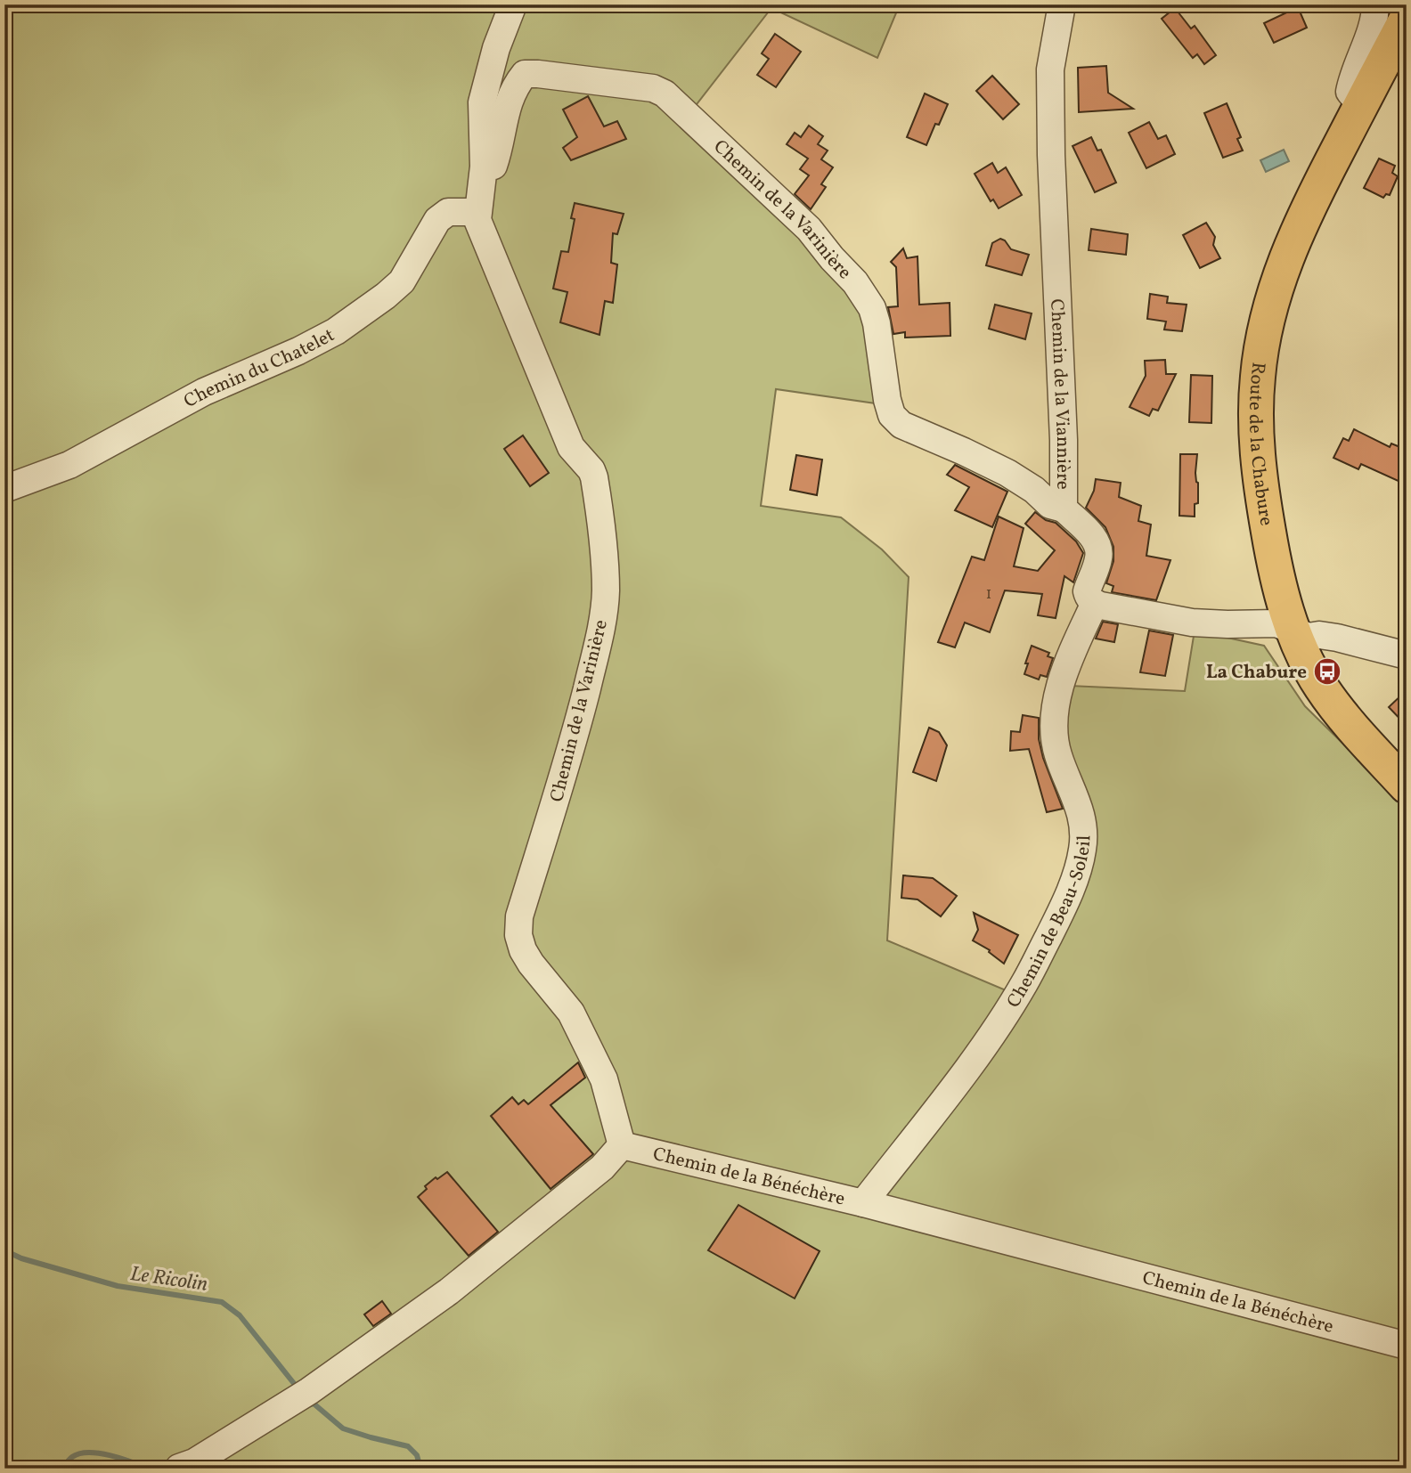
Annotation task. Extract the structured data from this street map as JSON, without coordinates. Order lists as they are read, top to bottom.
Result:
{
  "streets": {
    "main road": ["Route de la Chabure"],
    "street": [
      "Chemin de la Varinière",
      "Chemin du Chatelet",
      "Chemin de la Viannière",
      "Chemin de Beau-Soleil",
      "Chemin de la Bénéchère"
    ]
  },
  "crossings": [
    ["Chemin de la Varinière", "Chemin du Chatelet"],
    ["Chemin de la Varinière", "Chemin de la Viannière"],
    ["Chemin de la Varinière", "Chemin de la Bénéchère"],
    ["Chemin de la Viannière", "Chemin de Beau-Soleil"],
    ["Chemin de Beau-Soleil", "Chemin de la Bénéchère"]
  ],
  "water": ["Le Ricolin"],
  "places": {
    "bus stop": ["La Chabure"]
  },
  "house_numbers": ["1"]
}
